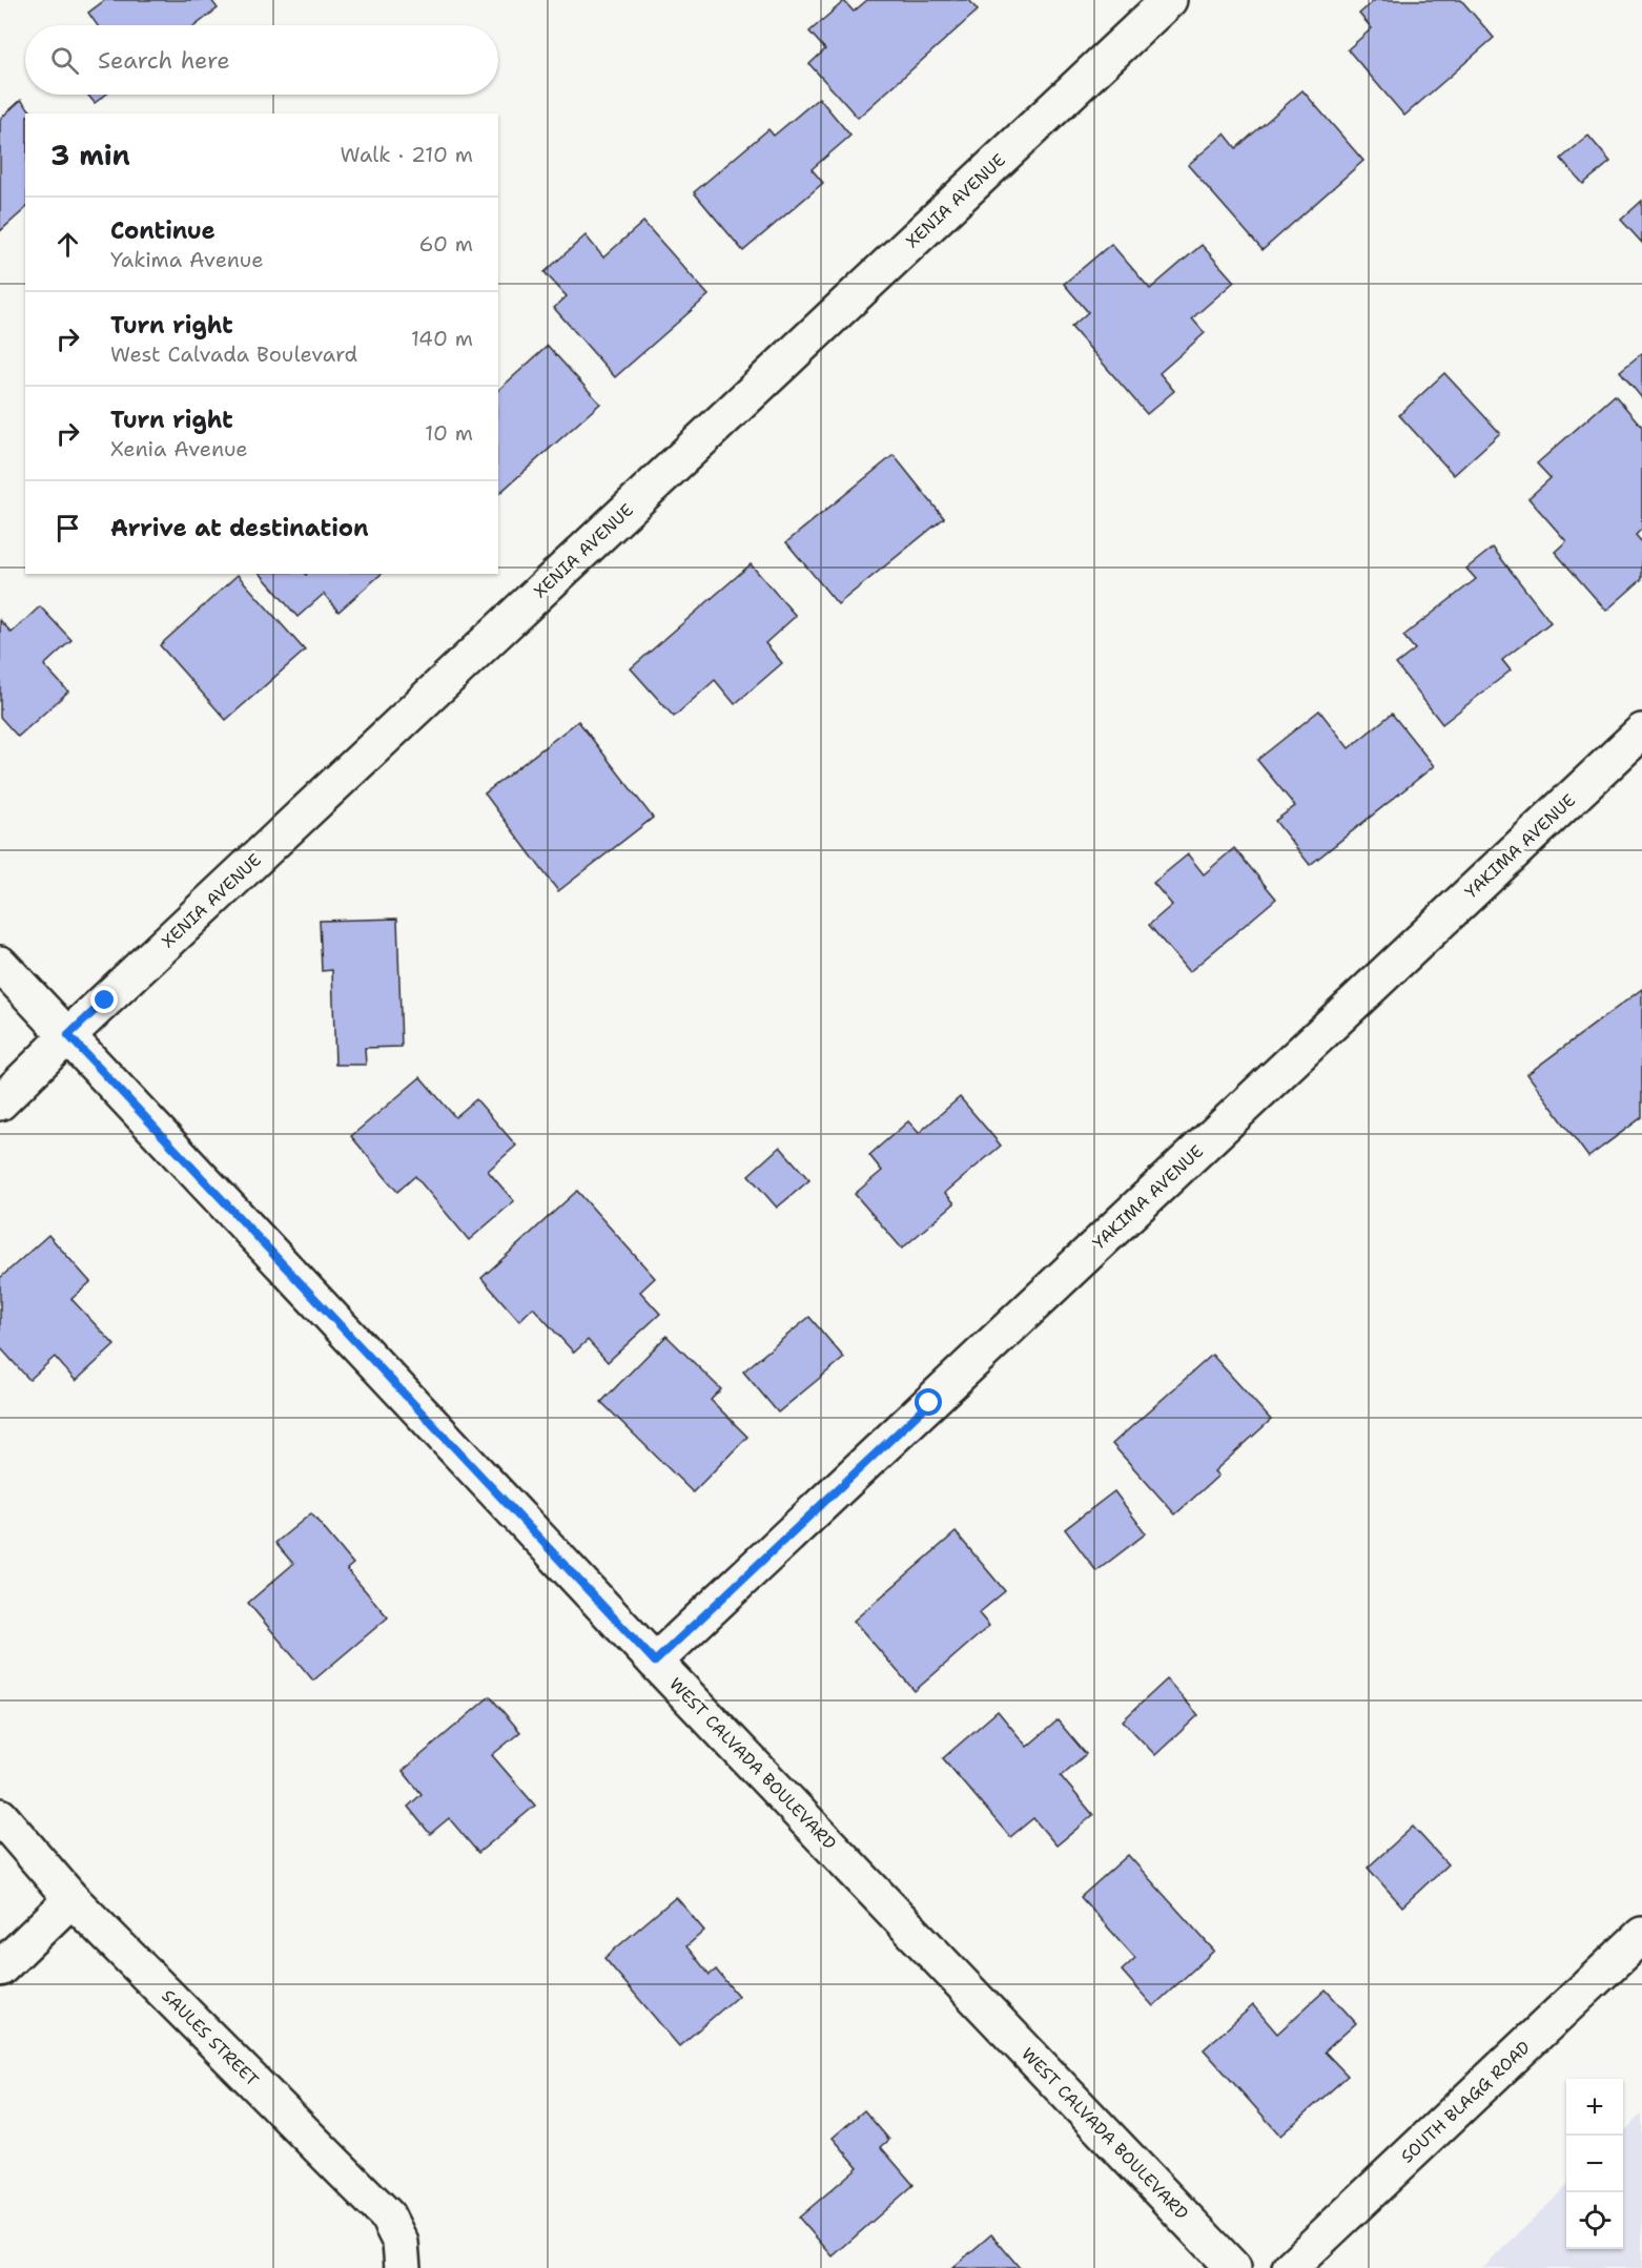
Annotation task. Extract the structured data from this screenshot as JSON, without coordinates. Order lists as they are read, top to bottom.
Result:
{
  "streets": {
    "street": [
      "XENIA AVENUE",
      "YAKIMA AVENUE",
      "WEST CALVADA BOULEVARD",
      "SAULES STREET",
      "SOUTH BLAGG ROAD"
    ]
  },
  "crossings": [
    ["XENIA AVENUE", "WEST CALVADA BOULEVARD"],
    ["YAKIMA AVENUE", "WEST CALVADA BOULEVARD"]
  ],
  "page": {
    "search": "Search here",
    "heading": ["3 min", "Walk · 210 m"],
    "list": [
      ["Continue", "Yakima Avenue", "60 m"],
      ["Turn right", "West Calvada Boulevard", "140 m"],
      ["Turn right", "Xenia Avenue", "10 m"],
      "Arrive at destination"
    ],
    "map_buttons": ["+", "−"]
  }
}
